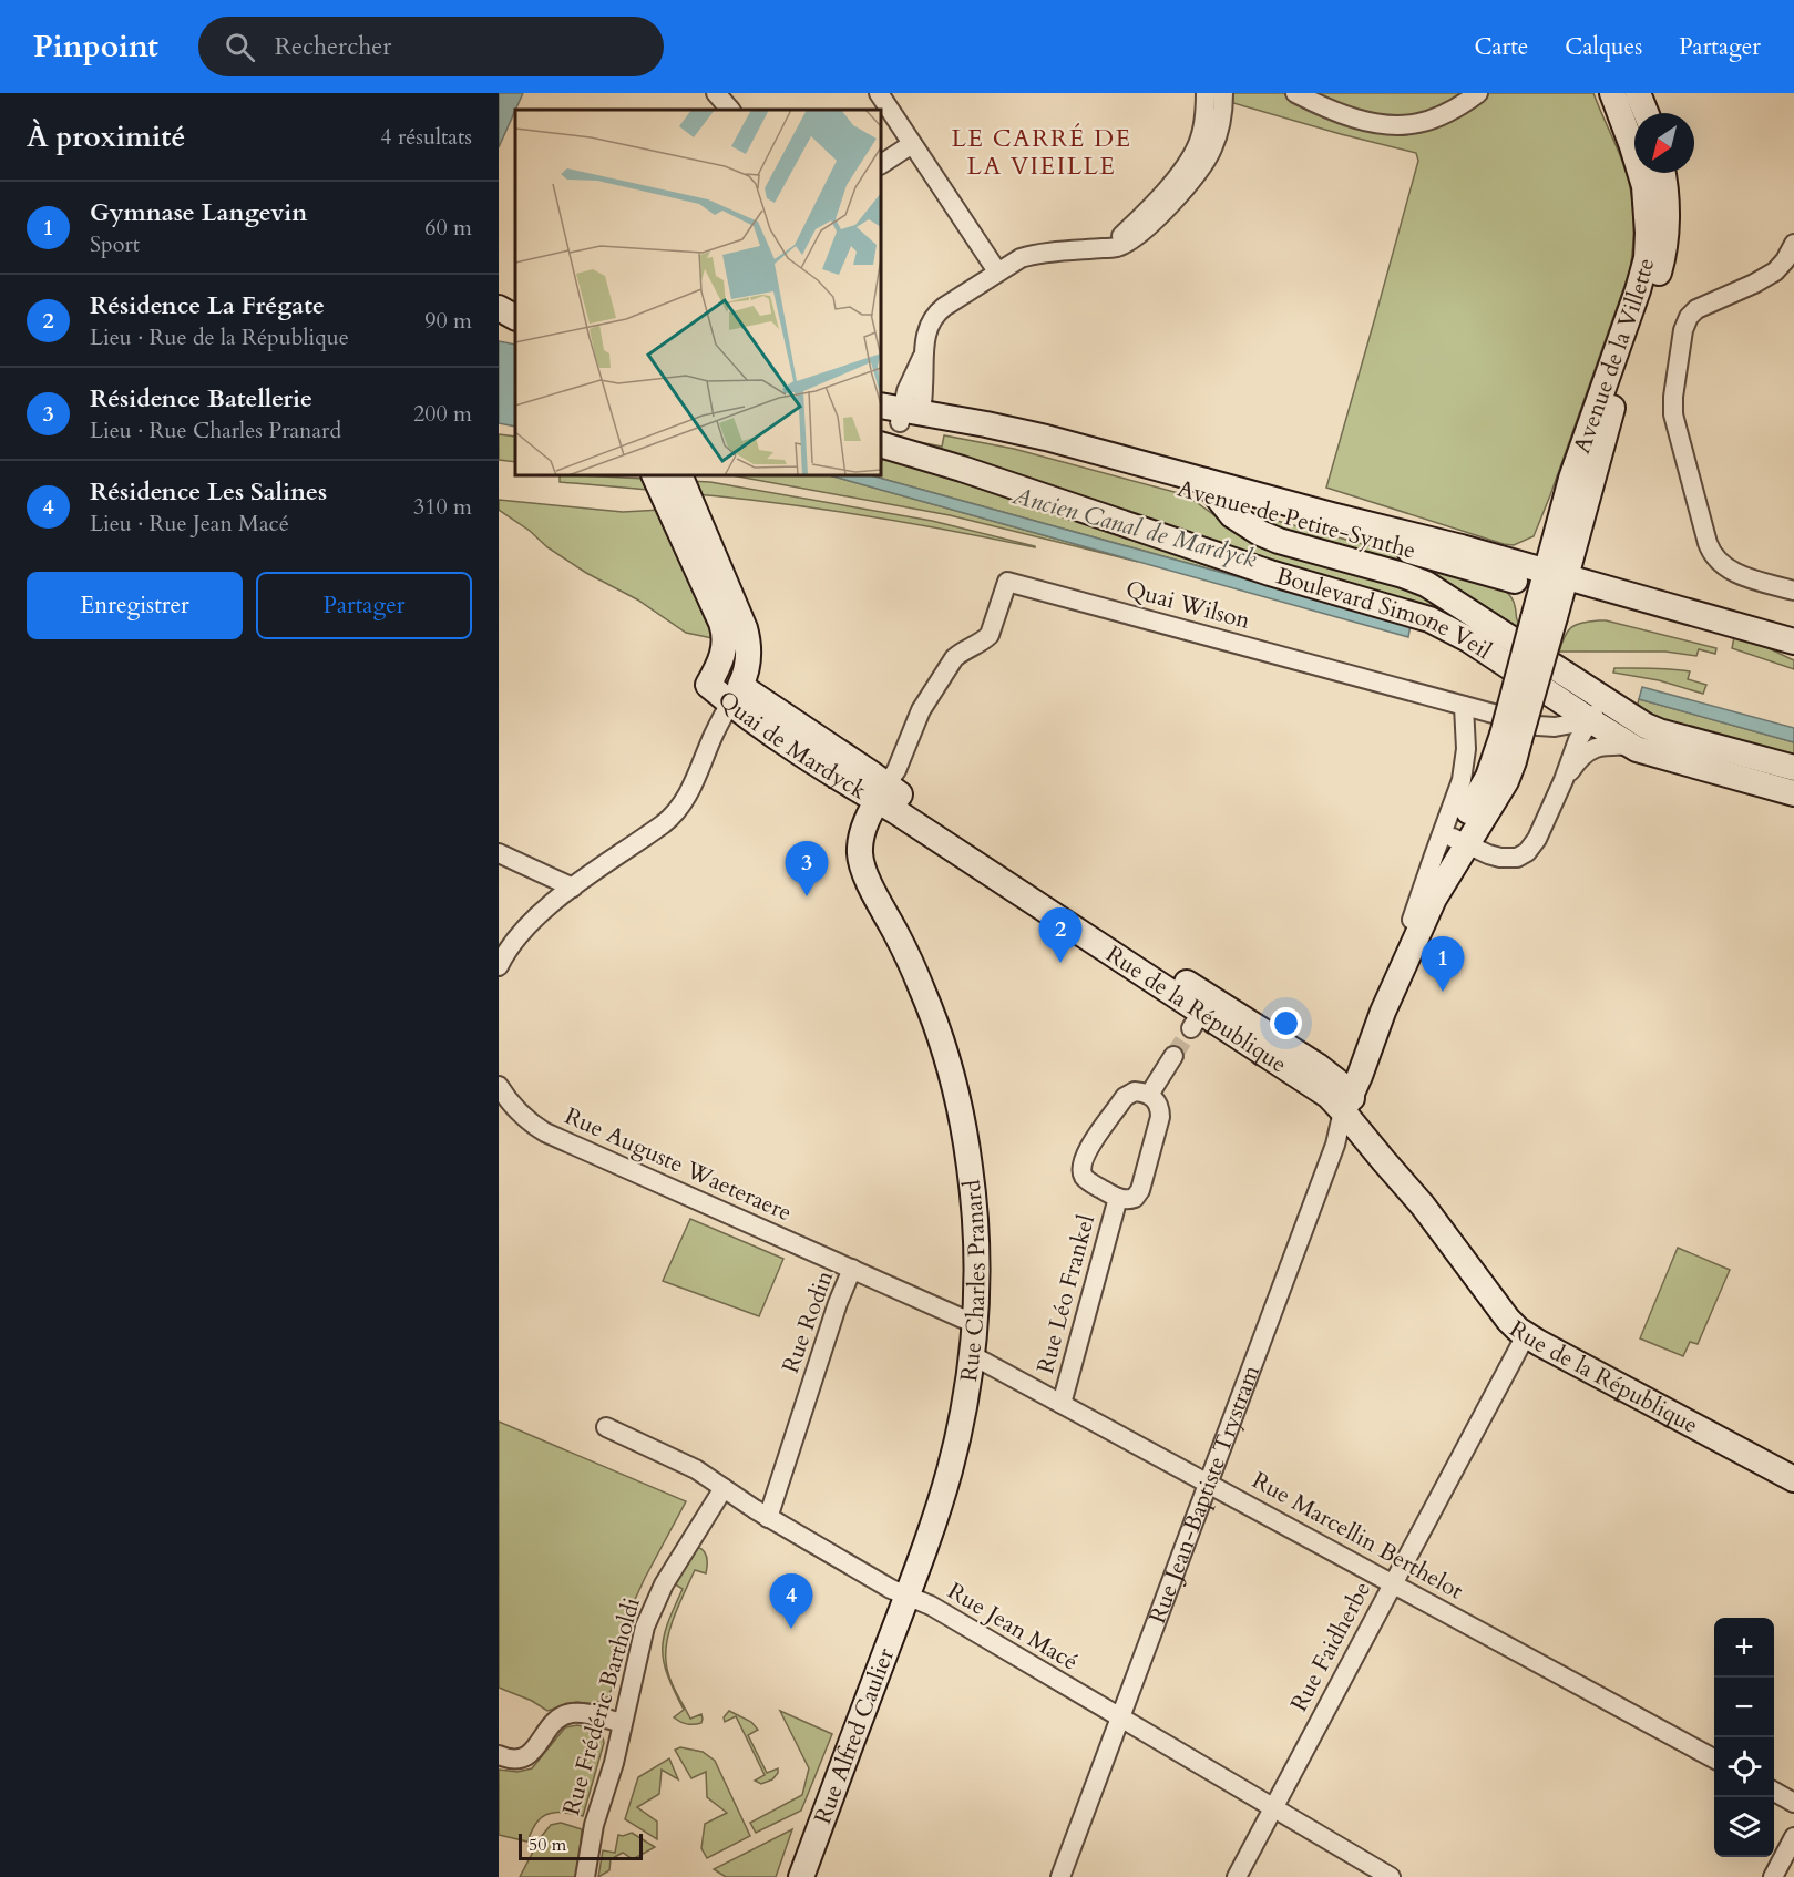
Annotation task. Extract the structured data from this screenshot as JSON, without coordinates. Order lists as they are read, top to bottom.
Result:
{
  "streets": {
    "street": [
      "Avenue de la Villette",
      "Avenue de Petite-Synthe",
      "Quai Wilson",
      "Boulevard Simone Veil",
      "Quai de Mardyck",
      "Rue de la République",
      "Rue Auguste Waeteraere",
      "Rue Charles Pranard",
      "Rue Léo Frankel",
      "Rue Rodin",
      "Rue Jean-Baptiste Trystram",
      "Rue Marcellin Berthelot",
      "Rue Jean Macé",
      "Rue Faidherbe",
      "Rue Frédéric Bartholdi",
      "Rue Alfred Caulier"
    ]
  },
  "crossings": [
    ["Avenue de la Villette", "Avenue de Petite-Synthe"],
    ["Avenue de la Villette", "Rue Jean-Baptiste Trystram"],
    ["Avenue de Petite-Synthe", "Boulevard Simone Veil"],
    ["Avenue de Petite-Synthe", "Rue Jean-Baptiste Trystram"],
    ["Quai Wilson", "Boulevard Simone Veil"],
    ["Quai Wilson", "Quai de Mardyck"],
    ["Quai Wilson", "Rue de la République"],
    ["Quai Wilson", "Rue Charles Pranard"],
    ["Quai Wilson", "Rue Jean-Baptiste Trystram"],
    ["Quai de Mardyck", "Rue de la République"],
    ["Quai de Mardyck", "Rue Charles Pranard"],
    ["Rue de la République", "Rue Charles Pranard"],
    ["Rue de la République", "Rue Jean-Baptiste Trystram"],
    ["Rue de la République", "Rue Faidherbe"],
    ["Rue Auguste Waeteraere", "Rue Rodin"],
    ["Rue Charles Pranard", "Rue Rodin"],
    ["Rue Charles Pranard", "Rue Marcellin Berthelot"],
    ["Rue Charles Pranard", "Rue Jean Macé"],
    ["Rue Charles Pranard", "Rue Alfred Caulier"],
    ["Rue Léo Frankel", "Rue Marcellin Berthelot"],
    ["Rue Rodin", "Rue Jean Macé"],
    ["Rue Jean-Baptiste Trystram", "Rue Marcellin Berthelot"],
    ["Rue Jean-Baptiste Trystram", "Rue Jean Macé"],
    ["Rue Marcellin Berthelot", "Rue Faidherbe"],
    ["Rue Jean Macé", "Rue Faidherbe"],
    ["Rue Jean Macé", "Rue Frédéric Bartholdi"],
    ["Rue Jean Macé", "Rue Alfred Caulier"]
  ],
  "districts": ["LE CARRÉ DE LA VIEILLE"],
  "water": ["Ancien Canal de Mardyck"],
  "scale_bar": "50 m",
  "north": "bottom left",
  "page": {
    "header": "Pinpoint",
    "search": "Rechercher",
    "nav": ["Carte", "Calques", "Partager"],
    "heading": ["À proximité", "4 résultats"],
    "list": [
      {
        "mark": "1",
        "name": "Gymnase Langevin",
        "note": "Sport",
        "value": "60 m"
      },
      {
        "mark": "2",
        "name": "Résidence La Frégate",
        "note": "Lieu · Rue de la République",
        "value": "90 m"
      },
      {
        "mark": "3",
        "name": "Résidence Batellerie",
        "note": "Lieu · Rue Charles Pranard",
        "value": "200 m"
      },
      {
        "mark": "4",
        "name": "Résidence Les Salines",
        "note": "Lieu · Rue Jean Macé",
        "value": "310 m"
      }
    ],
    "buttons": ["Enregistrer", "Partager"],
    "pins": [
      "3",
      "2",
      "1",
      "4"
    ],
    "map_buttons": ["+", "−"],
    "scale": "50 m"
  }
}
